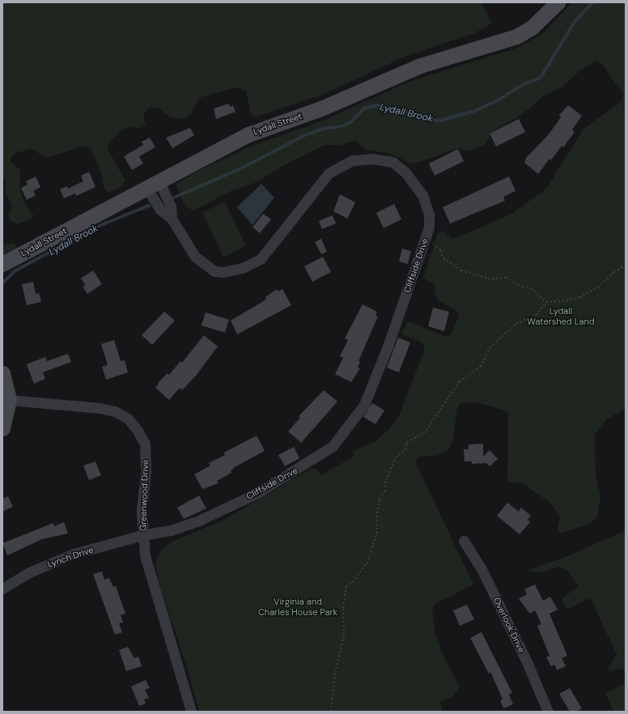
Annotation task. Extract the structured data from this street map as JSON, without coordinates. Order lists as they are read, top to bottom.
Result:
{
  "streets": {
    "street": [
      "Lydall Street",
      "Cliffside Drive",
      "Greenwood Drive",
      "Lynch Drive",
      "Overlook Drive"
    ]
  },
  "crossings": [
    ["Lydall Street", "Cliffside Drive"],
    ["Cliffside Drive", "Greenwood Drive"],
    ["Cliffside Drive", "Lynch Drive"],
    ["Greenwood Drive", "Lynch Drive"]
  ],
  "water": ["Lydall Brook"],
  "parks": ["Lydall Watershed Land", "Virginia and Charles House Park"]
}
